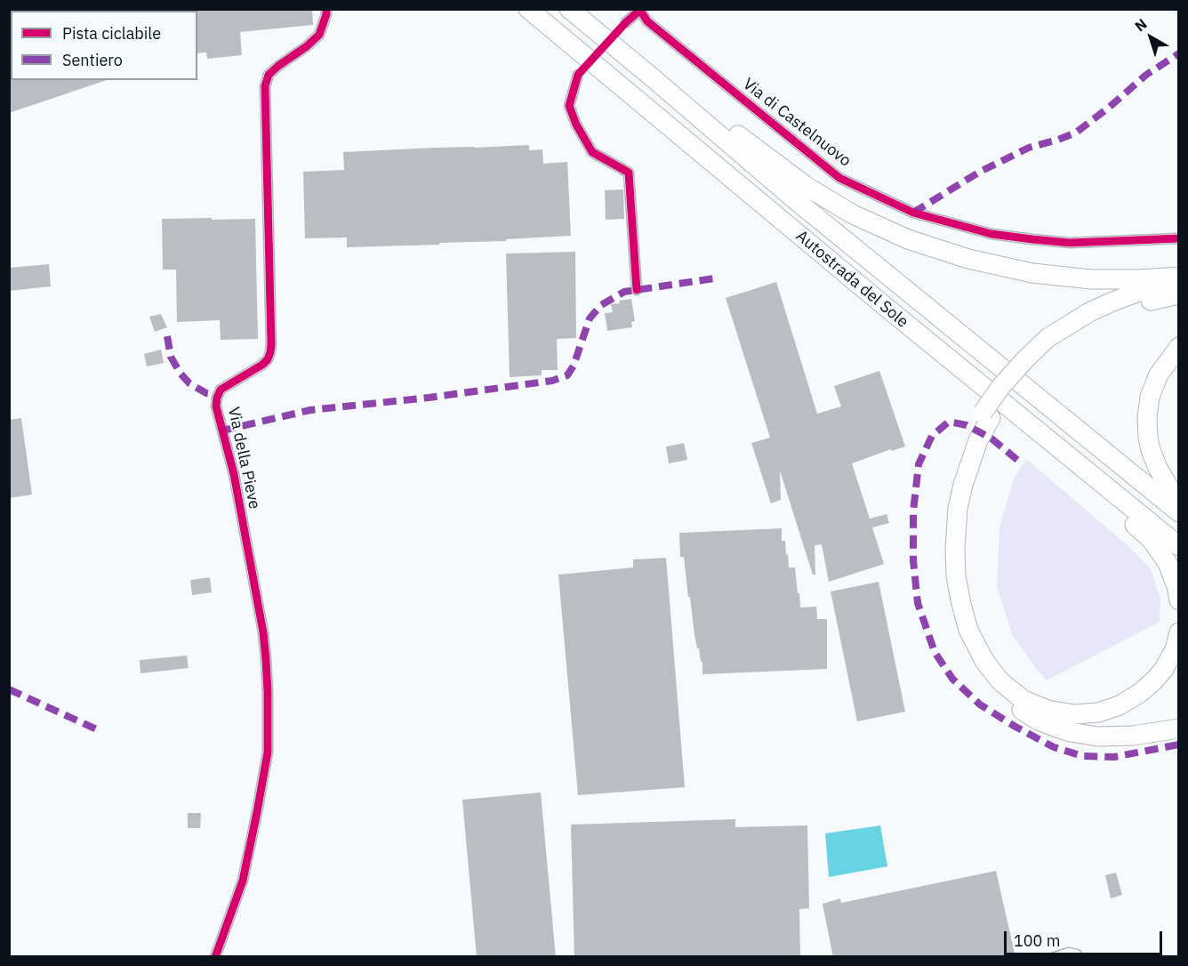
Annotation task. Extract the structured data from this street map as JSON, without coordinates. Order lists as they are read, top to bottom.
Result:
{
  "streets": {
    "highway": ["Autostrada del Sole"],
    "street": ["Via di Castelnuovo", "Via della Pieve"]
  },
  "legend": ["Pista ciclabile", "Sentiero"],
  "scale_bar": "100 m",
  "north": "top left"
}
